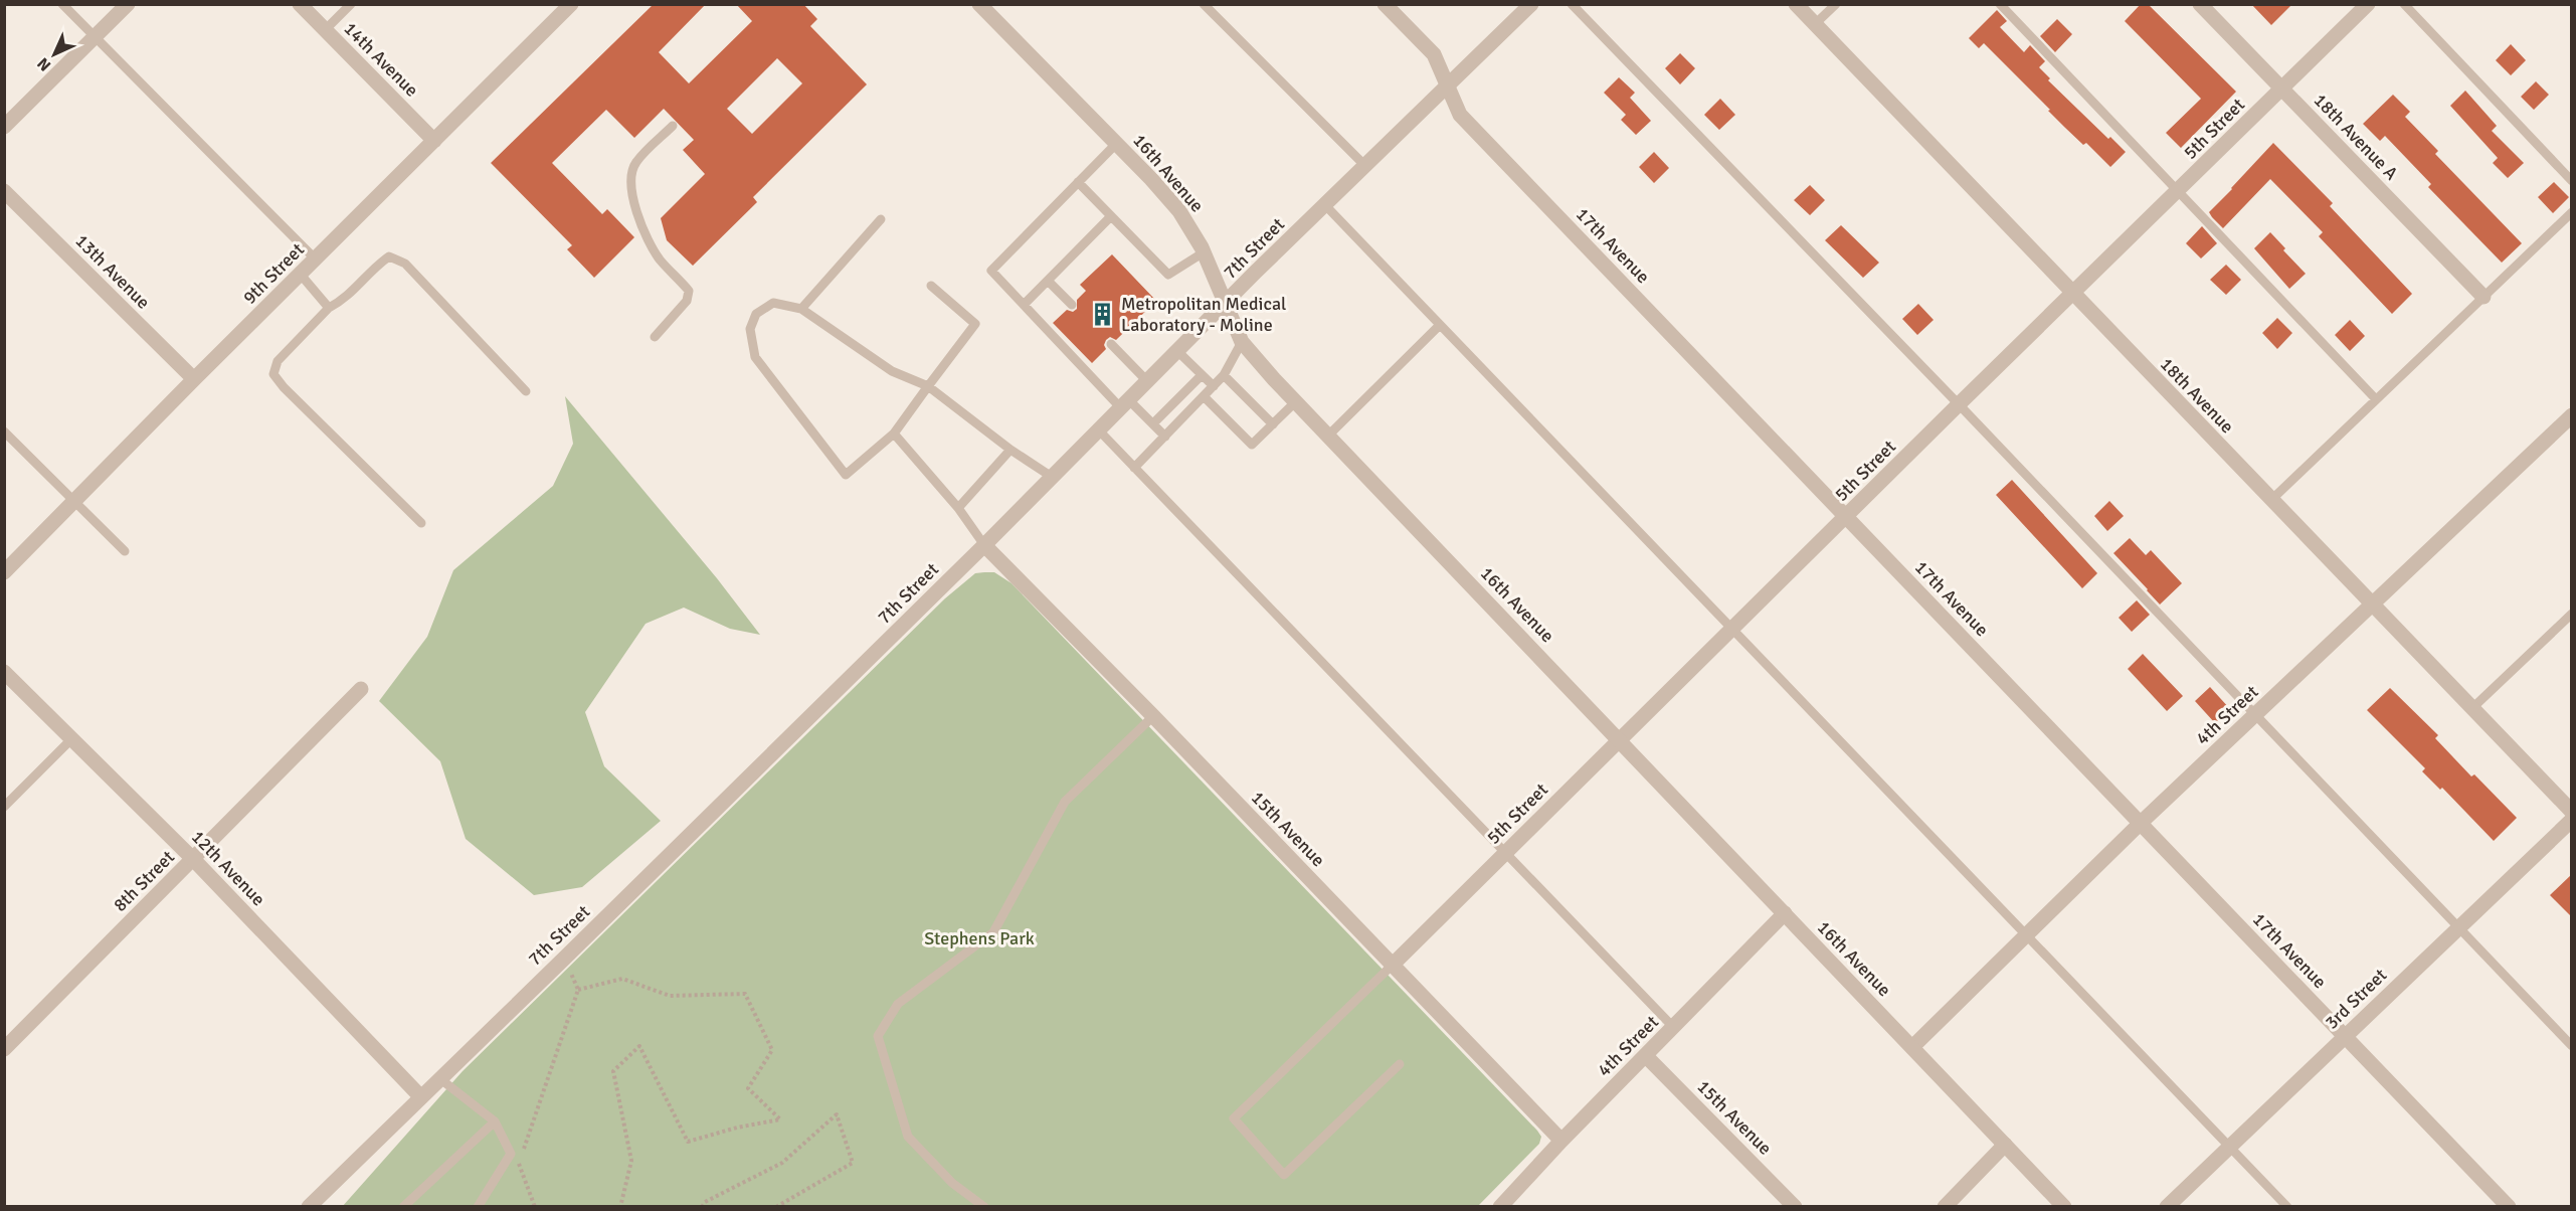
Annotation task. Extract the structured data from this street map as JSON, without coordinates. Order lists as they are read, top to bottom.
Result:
{
  "streets": {
    "street": [
      "14th Avenue",
      "5th Street",
      "18th Avenue A",
      "16th Avenue",
      "17th Avenue",
      "7th Street",
      "13th Avenue",
      "9th Street",
      "18th Avenue",
      "4th Street",
      "15th Avenue",
      "12th Avenue",
      "8th Street",
      "3rd Street"
    ]
  },
  "crossings": [
    ["14th Avenue", "9th Street"],
    ["5th Street", "18th Avenue A"],
    ["5th Street", "16th Avenue"],
    ["5th Street", "17th Avenue"],
    ["5th Street", "18th Avenue"],
    ["5th Street", "15th Avenue"],
    ["16th Avenue", "7th Street"],
    ["16th Avenue", "4th Street"],
    ["17th Avenue", "7th Street"],
    ["17th Avenue", "4th Street"],
    ["17th Avenue", "3rd Street"],
    ["7th Street", "15th Avenue"],
    ["7th Street", "12th Avenue"],
    ["13th Avenue", "9th Street"],
    ["18th Avenue", "4th Street"],
    ["4th Street", "15th Avenue"],
    ["12th Avenue", "8th Street"]
  ],
  "parks": ["Stephens Park"],
  "places": {
    "building": ["Metropolitan Medical Laboratory - Moline"]
  },
  "north": "bottom left"
}
